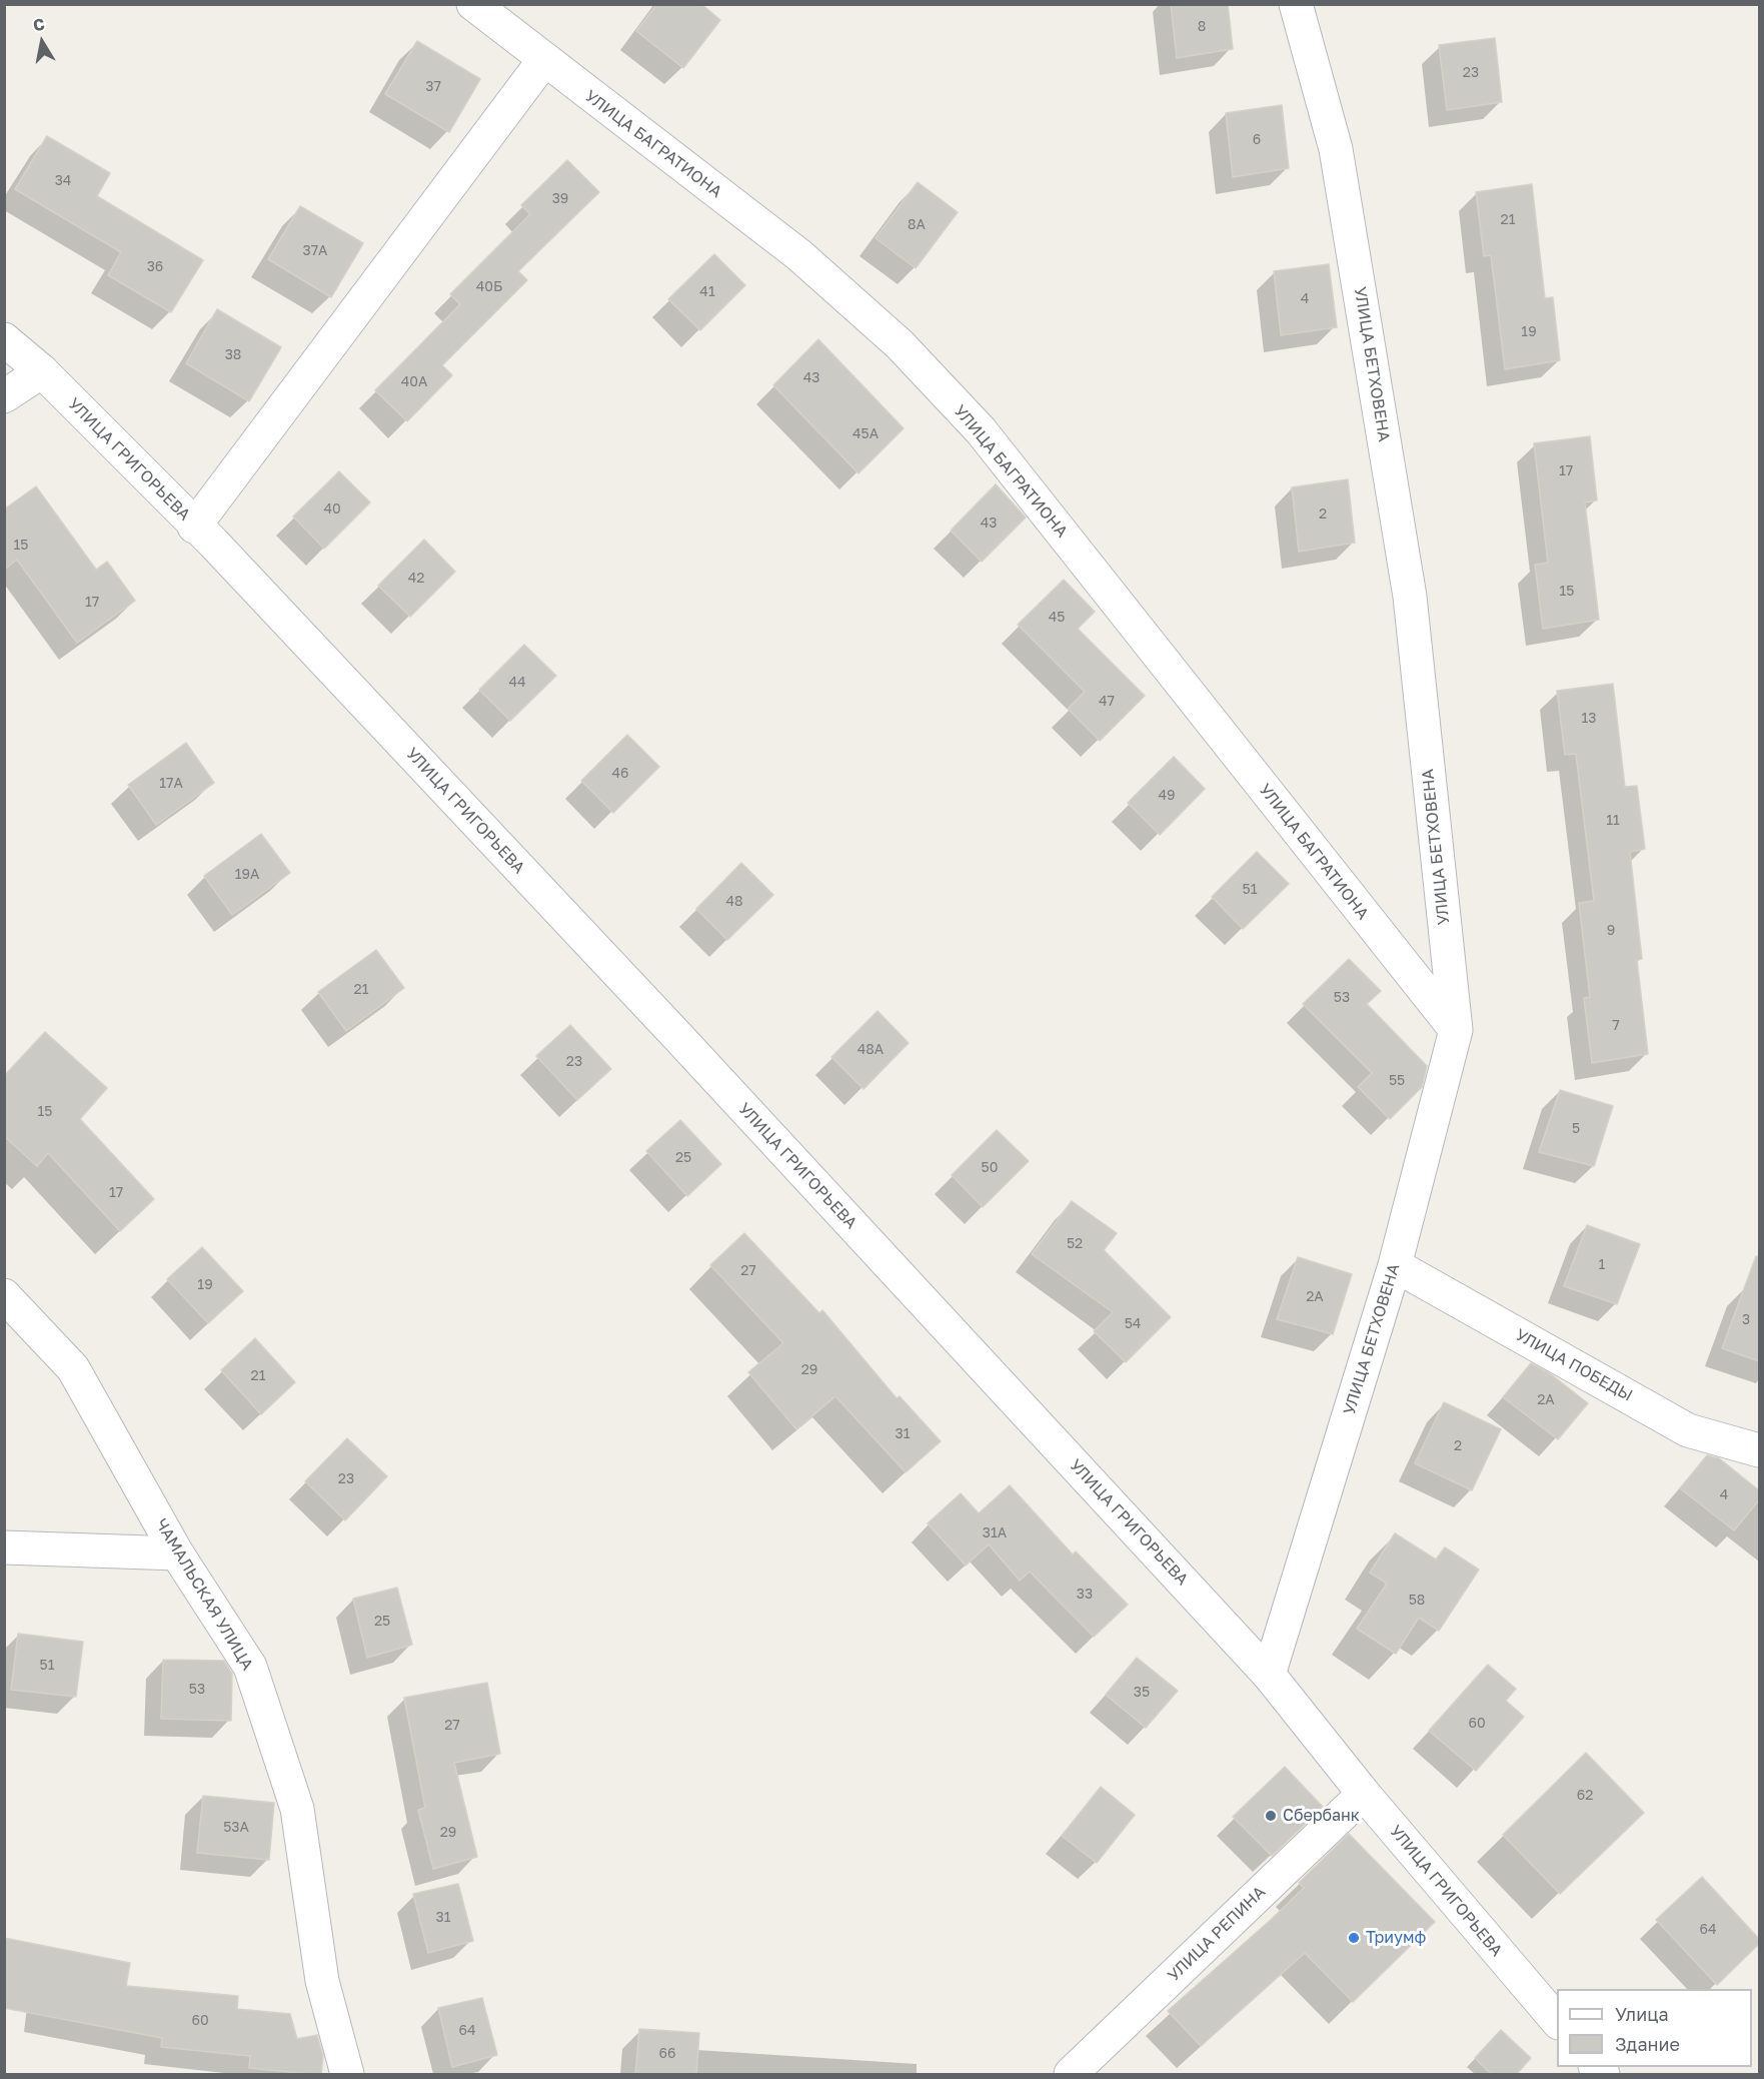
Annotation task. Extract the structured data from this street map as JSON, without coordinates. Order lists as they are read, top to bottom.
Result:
{
  "streets": {
    "street": [
      "УЛИЦА БАГРАТИОНА",
      "УЛИЦА БЕТХОВЕНА",
      "УЛИЦА ГРИГОРЬЕВА",
      "УЛИЦА ПОБЕДЫ",
      "ЧАМАЛЬСКАЯ УЛИЦА",
      "УЛИЦА РЕПИНА"
    ]
  },
  "crossings": [
    ["УЛИЦА БАГРАТИОНА", "УЛИЦА БЕТХОВЕНА"],
    ["УЛИЦА БЕТХОВЕНА", "УЛИЦА ГРИГОРЬЕВА"],
    ["УЛИЦА БЕТХОВЕНА", "УЛИЦА ПОБЕДЫ"],
    ["УЛИЦА ГРИГОРЬЕВА", "УЛИЦА РЕПИНА"]
  ],
  "places": ["Сбербанк", "Триумф"],
  "house_numbers": [
    "8",
    "23",
    "37",
    "6",
    "34",
    "39",
    "21",
    "8А",
    "37А",
    "36",
    "40Б",
    "41",
    "4",
    "19",
    "38",
    "43",
    "40А",
    "45А",
    "17",
    "40",
    "2",
    "43",
    "15",
    "42",
    "15",
    "17",
    "45",
    "44",
    "47",
    "13",
    "46",
    "17А",
    "49",
    "11",
    "19А",
    "51",
    "48",
    "9",
    "21",
    "53",
    "7",
    "48А",
    "23",
    "55",
    "15",
    "5",
    "25",
    "50",
    "17",
    "52",
    "1",
    "27",
    "19",
    "2А",
    "3",
    "54",
    "29",
    "21",
    "2А",
    "31",
    "2",
    "23",
    "4",
    "31А",
    "33",
    "58",
    "25",
    "51",
    "53",
    "35",
    "60",
    "27",
    "62",
    "53А",
    "29",
    "31",
    "64",
    "60",
    "64",
    "66"
  ],
  "legend": ["Улица", "Здание"],
  "north": "top"
}
